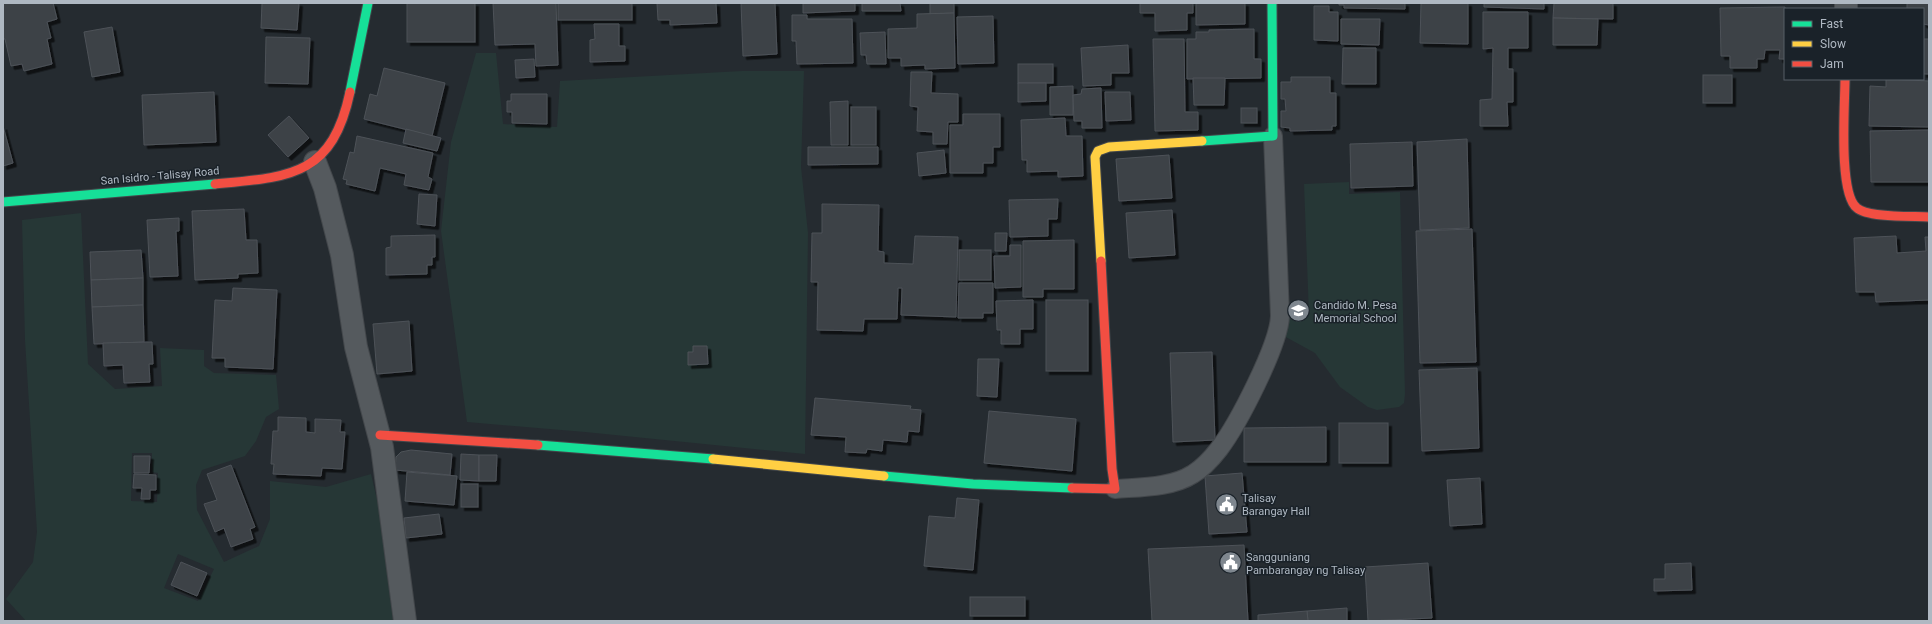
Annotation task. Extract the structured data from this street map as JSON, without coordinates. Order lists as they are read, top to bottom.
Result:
{
  "streets": {
    "street": ["San Isidro - Talisay Road"]
  },
  "places": {
    "school or university": ["Candido M. Pesa Memorial School"],
    "public building": ["Talisay Barangay Hall", "Sangguniang Pambarangay ng Talisay"]
  },
  "legend": ["Fast", "Slow", "Jam"]
}
